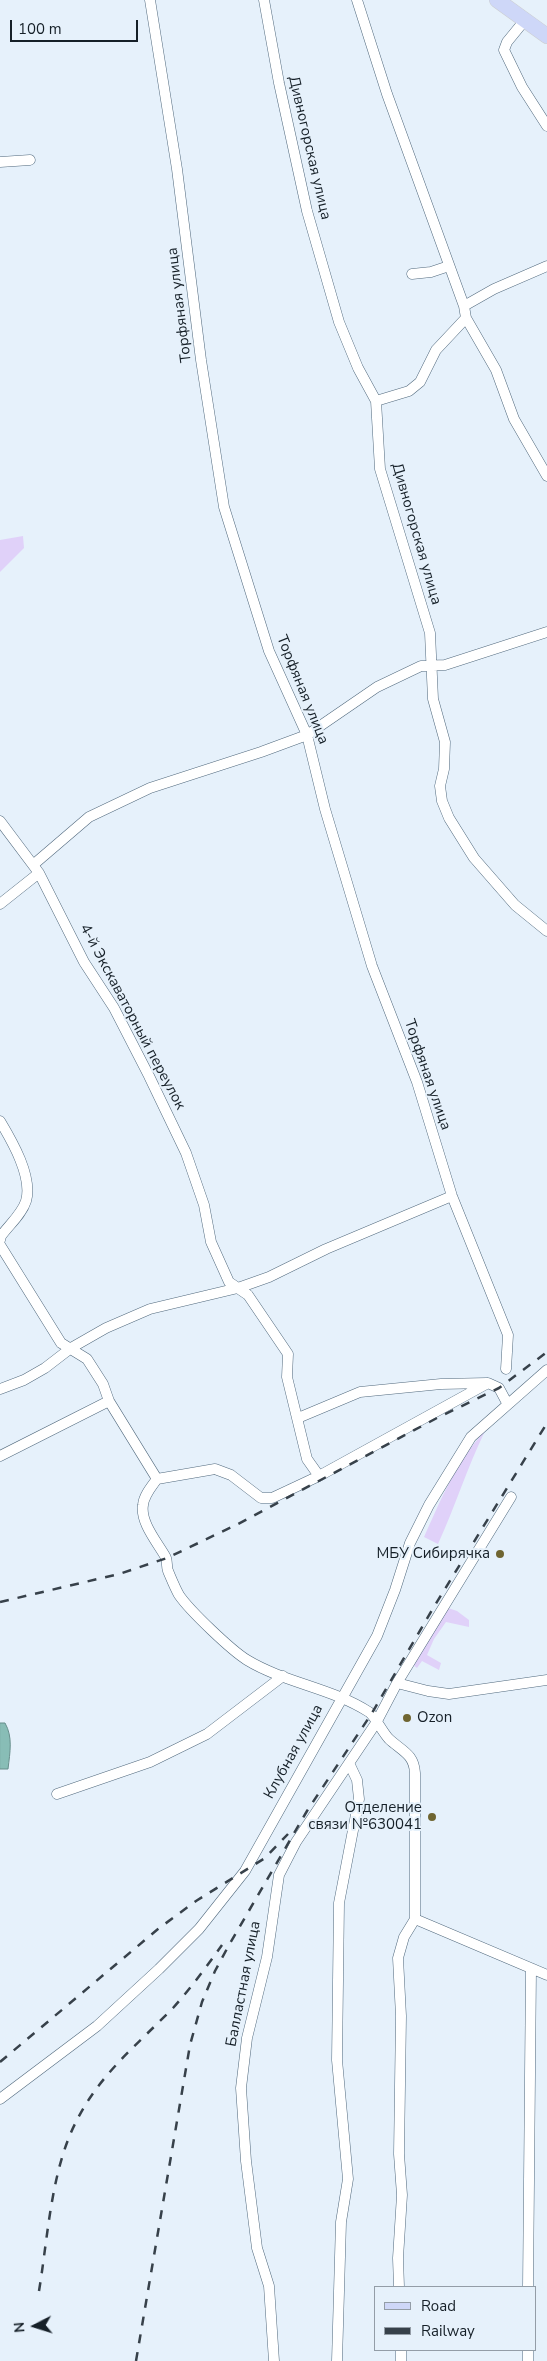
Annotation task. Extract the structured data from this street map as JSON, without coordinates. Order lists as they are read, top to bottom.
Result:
{
  "streets": {
    "street": [
      "Дивногорская улица",
      "Торфяная улица",
      "4-й Экскаваторный переулок",
      "Клубная улица",
      "Балластная улица"
    ]
  },
  "places": ["МБУ Сибирячка", "Ozon", "Отделение связи №630041"],
  "legend": ["Road", "Railway"],
  "scale_bar": "100 m",
  "north": "left"
}
